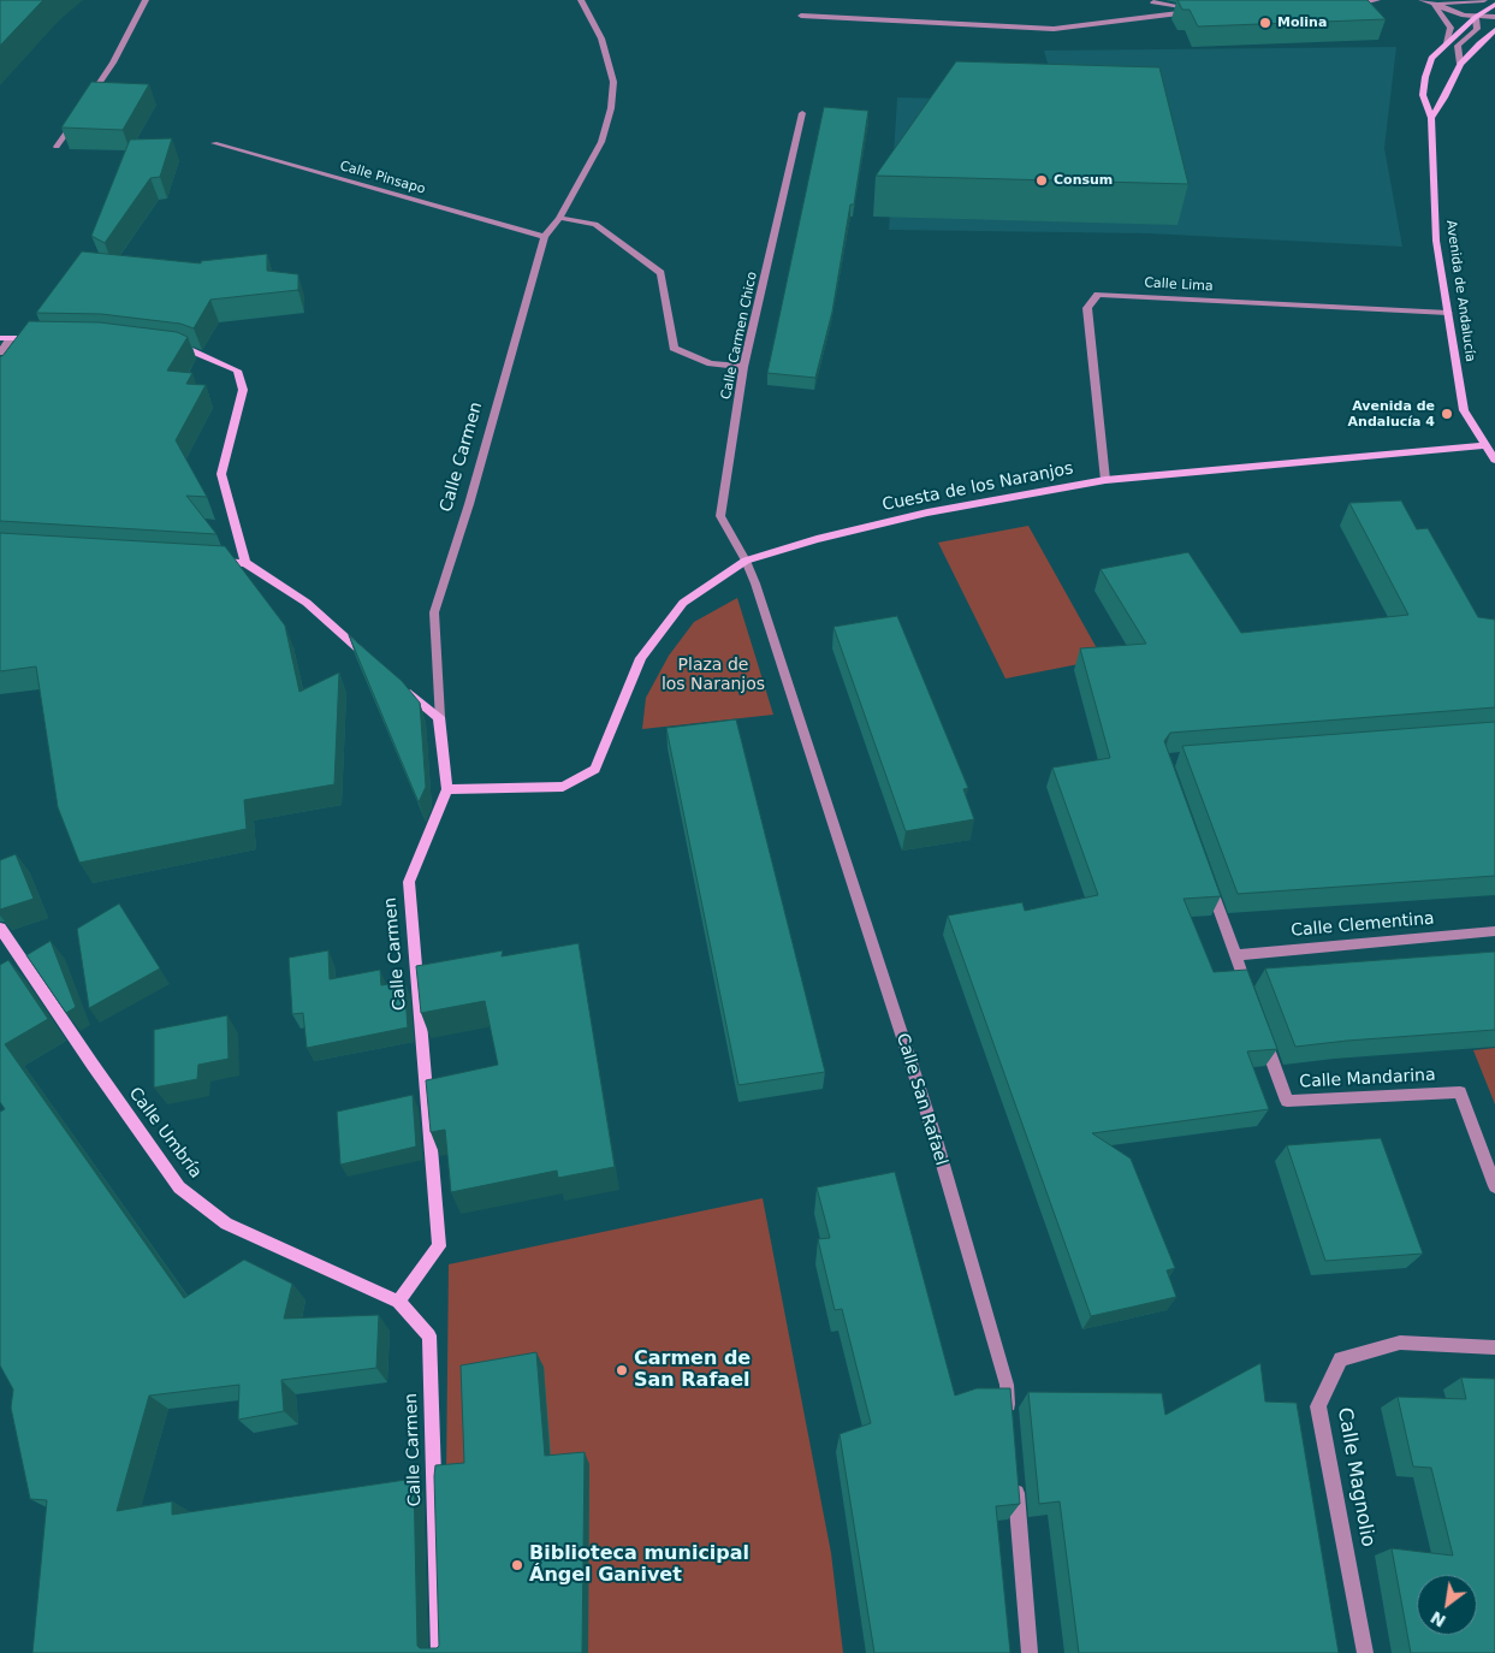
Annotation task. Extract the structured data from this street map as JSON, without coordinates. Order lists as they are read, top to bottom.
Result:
{
  "streets": {
    "street": [
      "Calle Pinsapo",
      "Calle Lima",
      "Avenida de Andalucía",
      "Calle Carmen Chico",
      "Calle Carmen",
      "Cuesta de los Naranjos",
      "Calle Clementina",
      "Calle Mandarina",
      "Calle San Rafael",
      "Calle Umbría",
      "Calle Magnolio"
    ]
  },
  "crossings": [
    ["Calle Pinsapo", "Calle Carmen"],
    ["Calle Lima", "Avenida de Andalucía"],
    ["Calle Lima", "Cuesta de los Naranjos"],
    ["Avenida de Andalucía", "Cuesta de los Naranjos"],
    ["Calle Carmen Chico", "Cuesta de los Naranjos"],
    ["Calle Carmen Chico", "Calle San Rafael"],
    ["Calle Carmen", "Cuesta de los Naranjos"],
    ["Calle Carmen", "Calle Umbría"],
    ["Cuesta de los Naranjos", "Calle San Rafael"]
  ],
  "parks": ["Plaza de los Naranjos"],
  "places": [
    "Molina",
    "Consum",
    "Avenida de Andalucía 4",
    "Carmen de San Rafael",
    "Biblioteca municipal Ángel Ganivet"
  ],
  "north": "bottom left"
}
